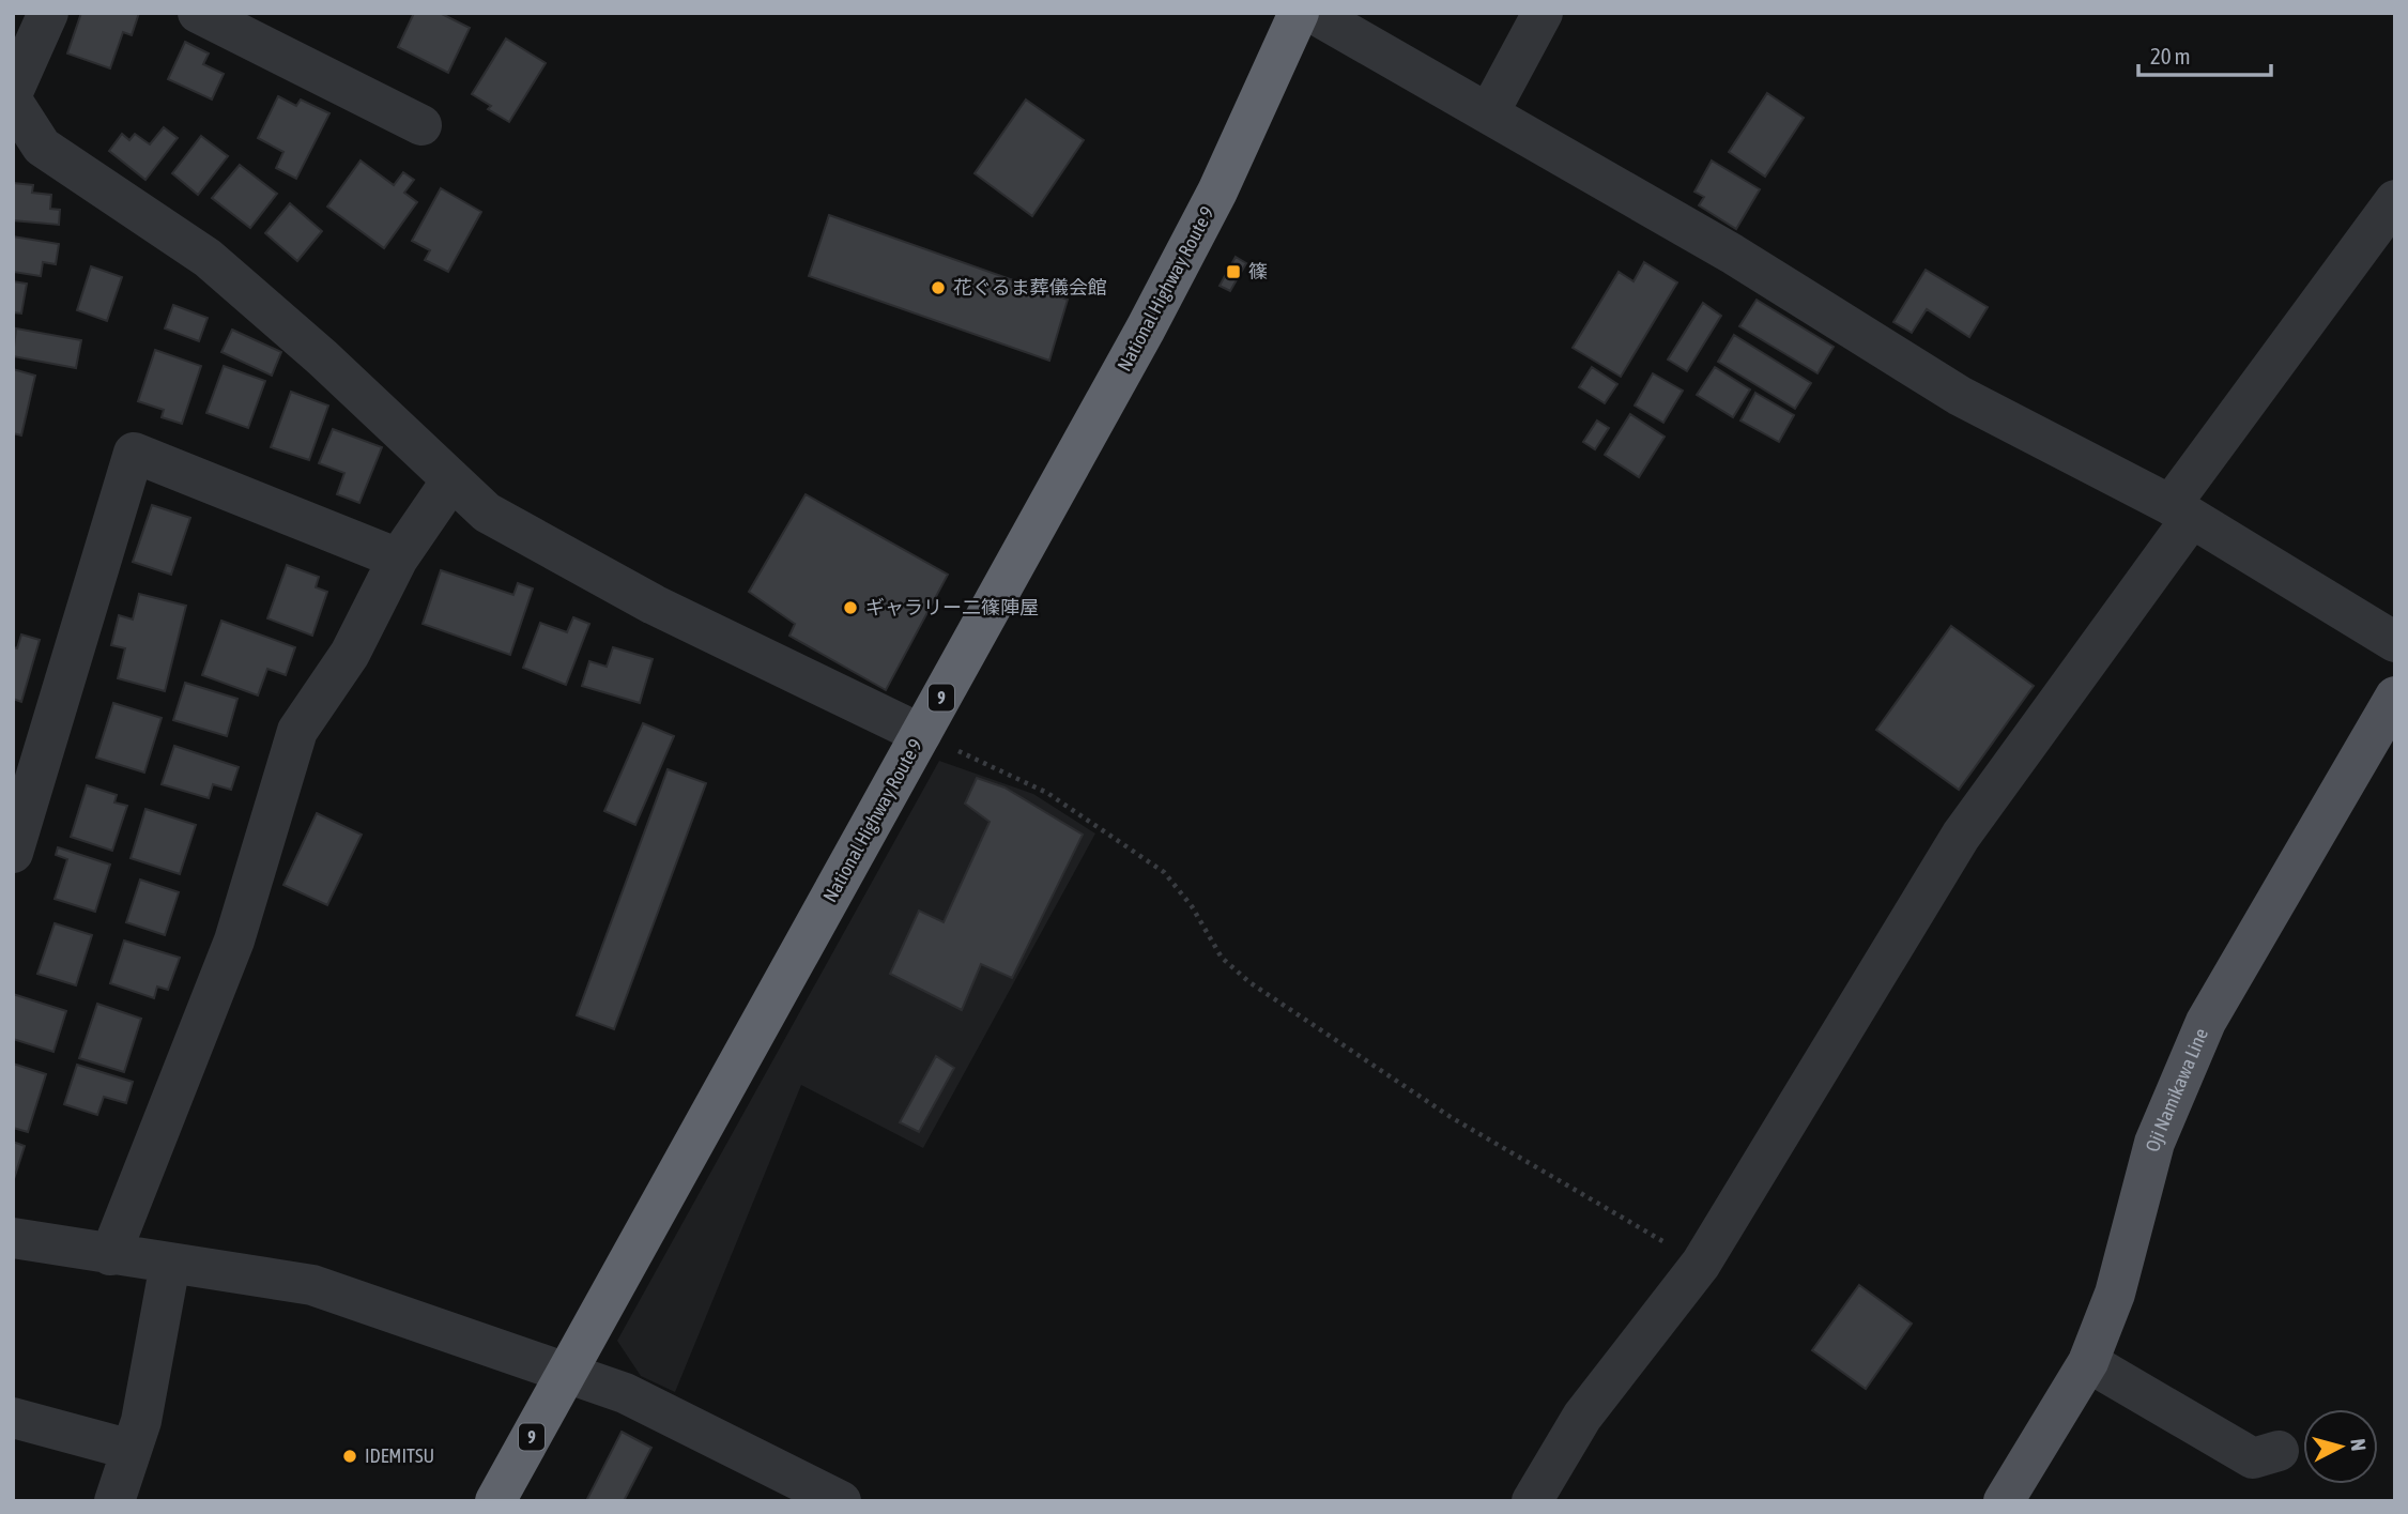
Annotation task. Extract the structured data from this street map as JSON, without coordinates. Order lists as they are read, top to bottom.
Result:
{
  "streets": {
    "highway": ["National Highway Route 9", "9"],
    "main road": ["Oji Namikawa Line"]
  },
  "places": {
    "transit": ["篠"],
    "other": ["花ぐるま葬儀会館", "ギャラリー二篠陣屋", "IDEMITSU"]
  },
  "scale_bar": "20 m",
  "north": "right"
}
